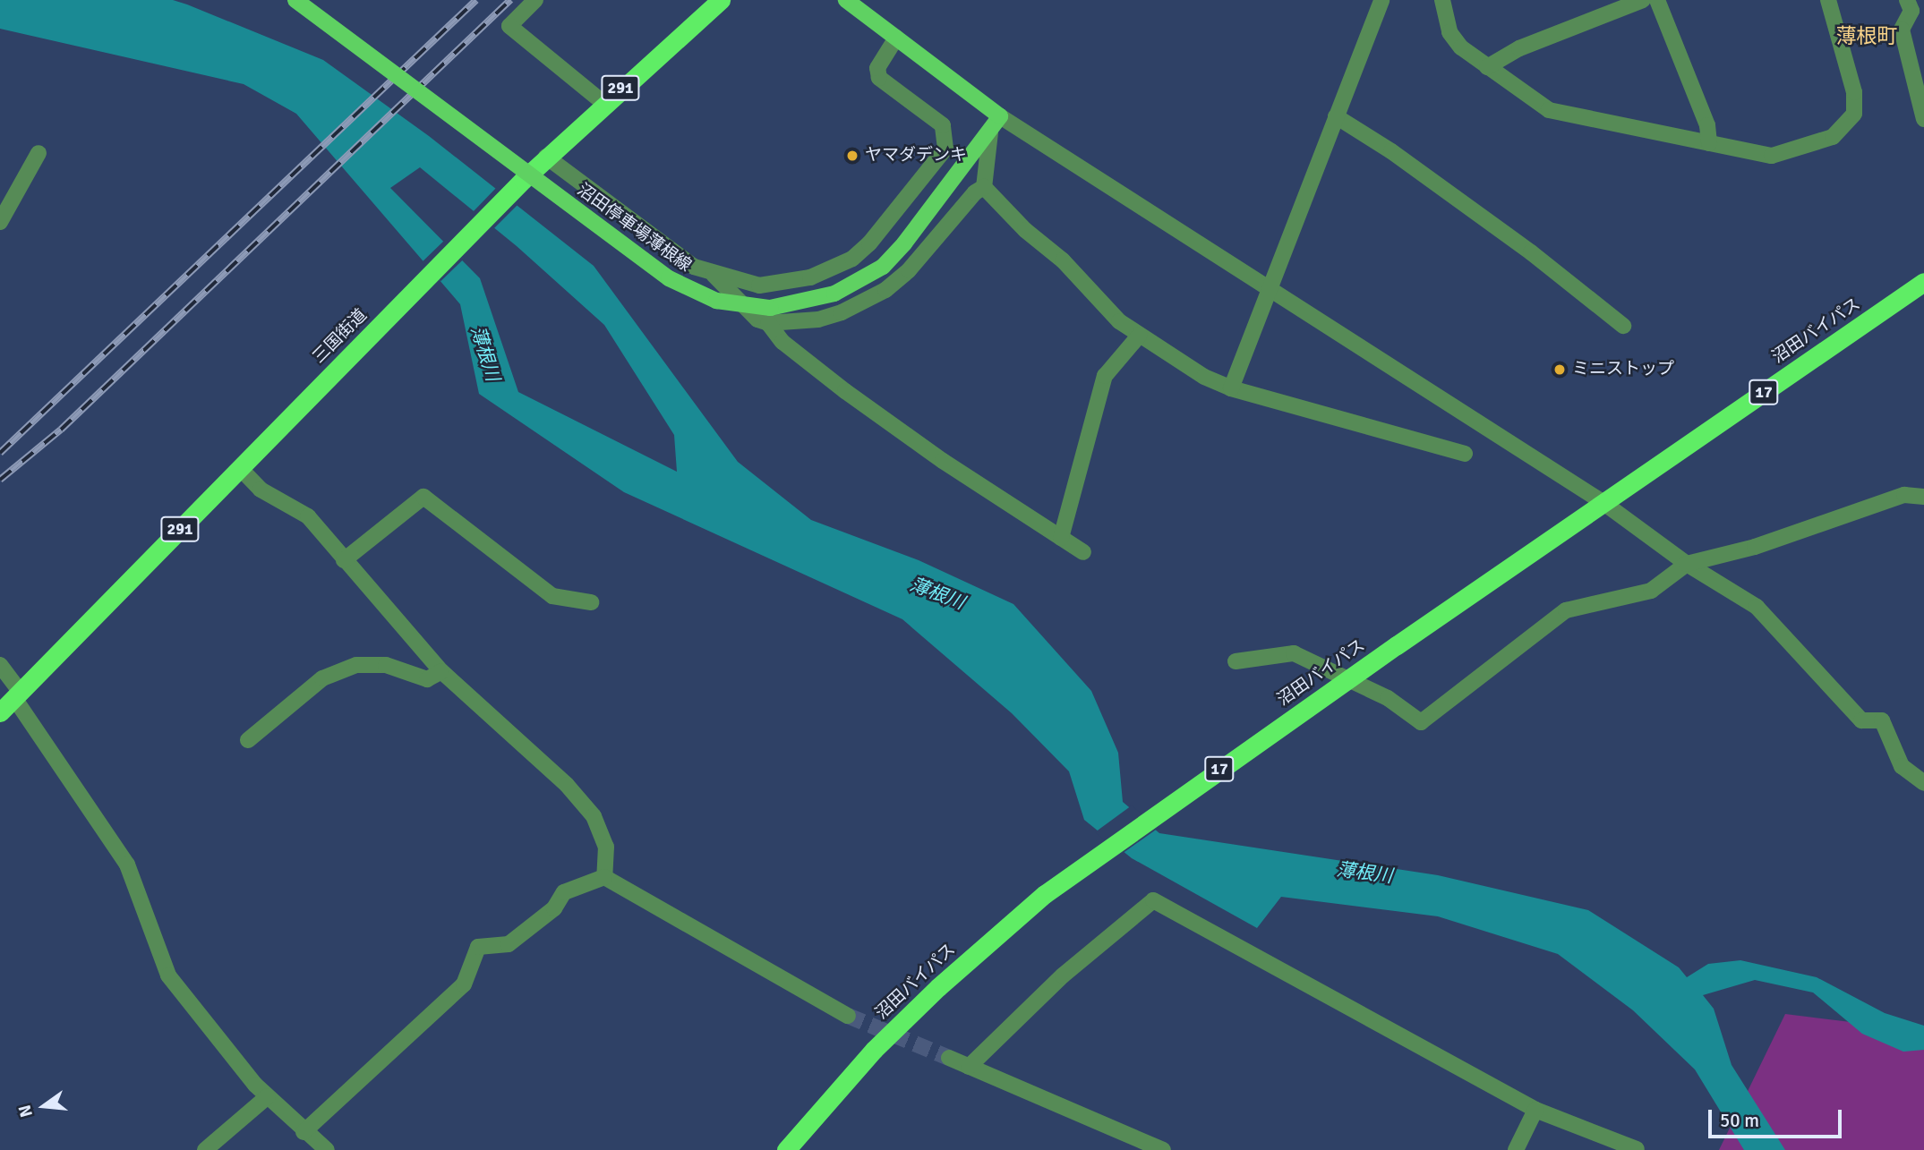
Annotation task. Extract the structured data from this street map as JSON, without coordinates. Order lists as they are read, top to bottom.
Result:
{
  "streets": {
    "highway": [
      "291",
      "沼田バイパス",
      "三国街道",
      "17"
    ],
    "main road": ["沼田停車場薄根線"]
  },
  "districts": ["薄根町"],
  "water": ["薄根川"],
  "places": ["ヤマダデンキ", "ミニストップ"],
  "scale_bar": "50 m",
  "north": "left"
}
